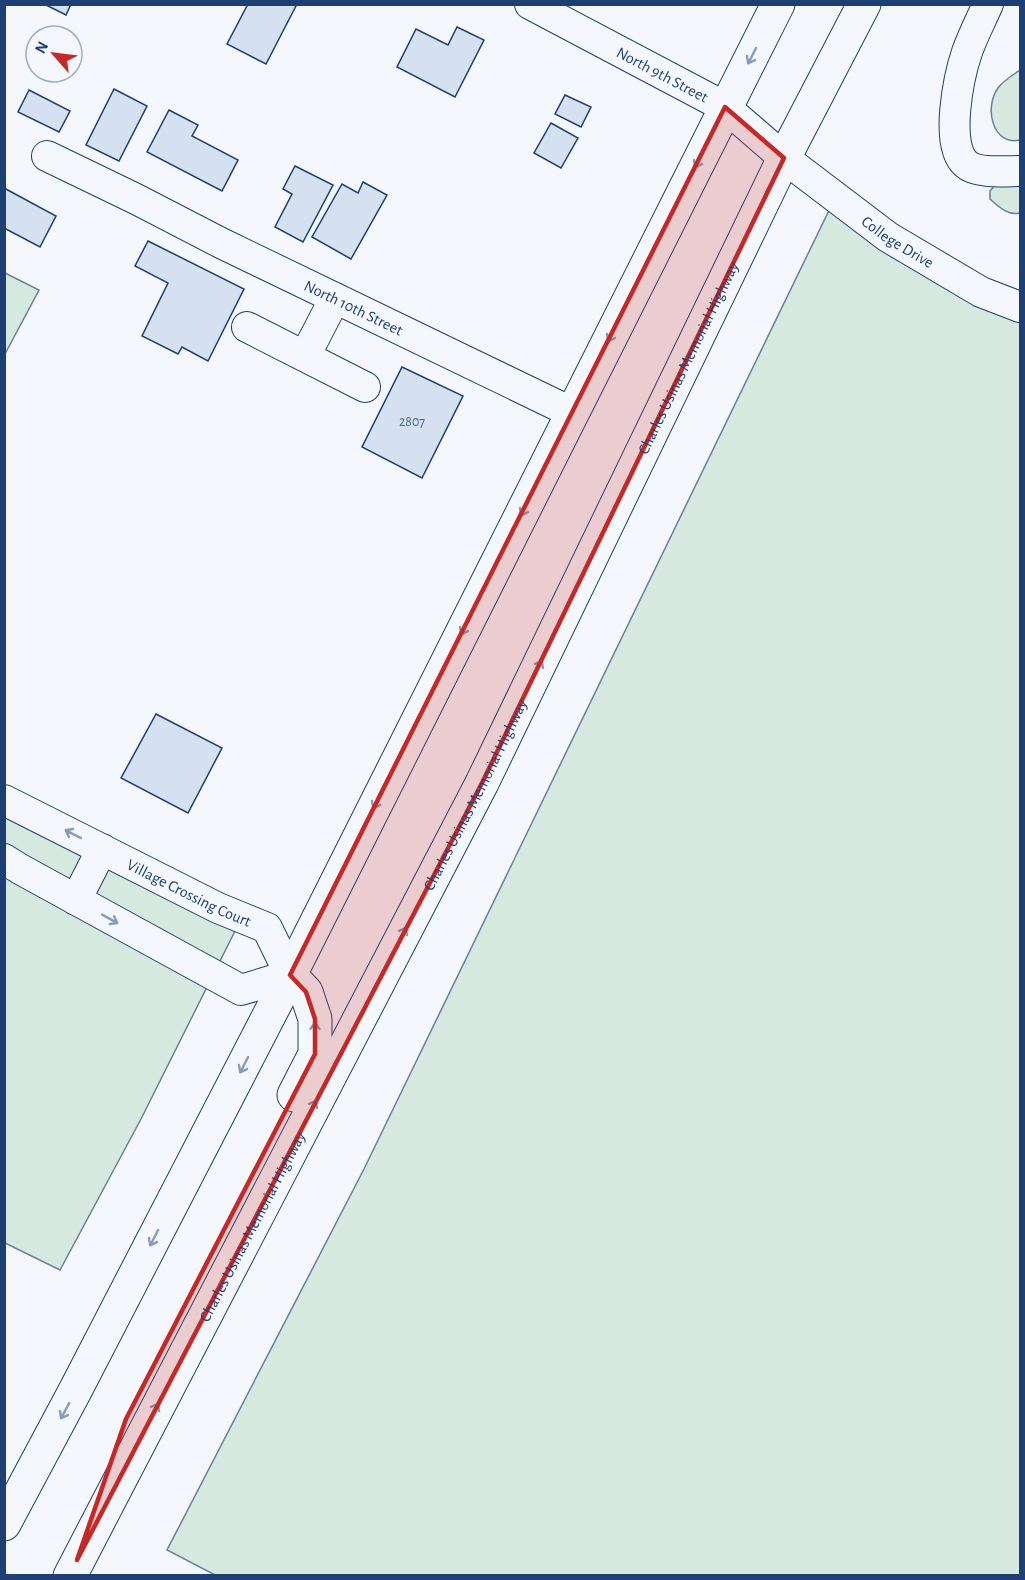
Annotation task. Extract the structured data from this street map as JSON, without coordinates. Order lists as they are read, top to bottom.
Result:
{
  "streets": {
    "highway": ["Charles Usinas Memorial Highway"],
    "street": [
      "North 9th Street",
      "College Drive",
      "North 10th Street",
      "Village Crossing Court"
    ]
  },
  "crossings": [
    ["North 9th Street", "College Drive"],
    ["North 9th Street", "Charles Usinas Memorial Highway"],
    ["College Drive", "Charles Usinas Memorial Highway"]
  ],
  "house_numbers": ["2807"],
  "north": "top left"
}
